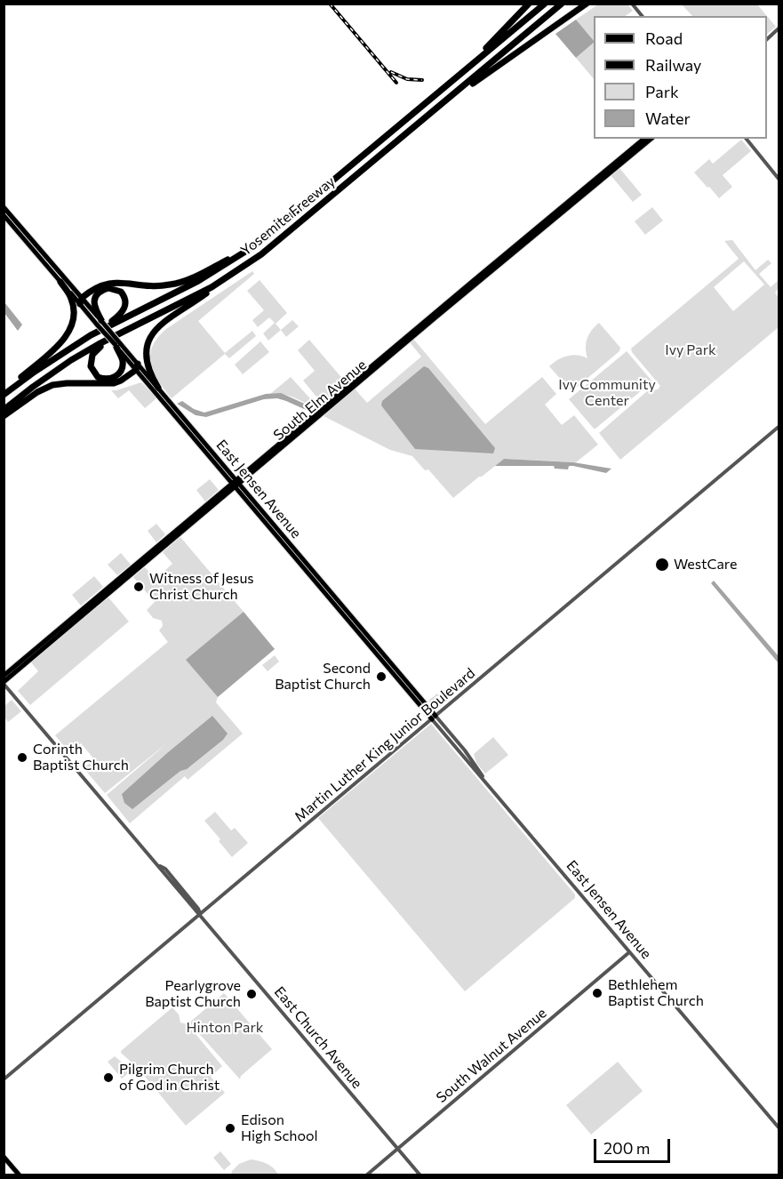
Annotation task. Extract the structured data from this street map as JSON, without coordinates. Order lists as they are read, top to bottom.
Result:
{
  "streets": {
    "highway": ["Yosemite Freeway"],
    "main road": ["South Elm Avenue", "East Jensen Avenue"],
    "street": ["Martin Luther King Junior Boulevard", "East Church Avenue", "South Walnut Avenue"]
  },
  "crossings": [
    ["South Elm Avenue", "East Jensen Avenue"],
    ["South Elm Avenue", "East Church Avenue"],
    ["East Jensen Avenue", "Martin Luther King Junior Boulevard"],
    ["East Jensen Avenue", "South Walnut Avenue"],
    ["Martin Luther King Junior Boulevard", "East Church Avenue"],
    ["East Church Avenue", "South Walnut Avenue"]
  ],
  "parks": ["Ivy Park", "Ivy Community Center", "Hinton Park"],
  "places": [
    "WestCare",
    "Witness of Jesus Christ Church",
    "Second Baptist Church",
    "Corinth Baptist Church",
    "Bethlehem Baptist Church",
    "Pearlygrove Baptist Church",
    "Pilgrim Church of God in Christ",
    "Edison High School"
  ],
  "legend": [
    "Road",
    "Railway",
    "Park",
    "Water"
  ],
  "scale_bar": "200 m"
}
